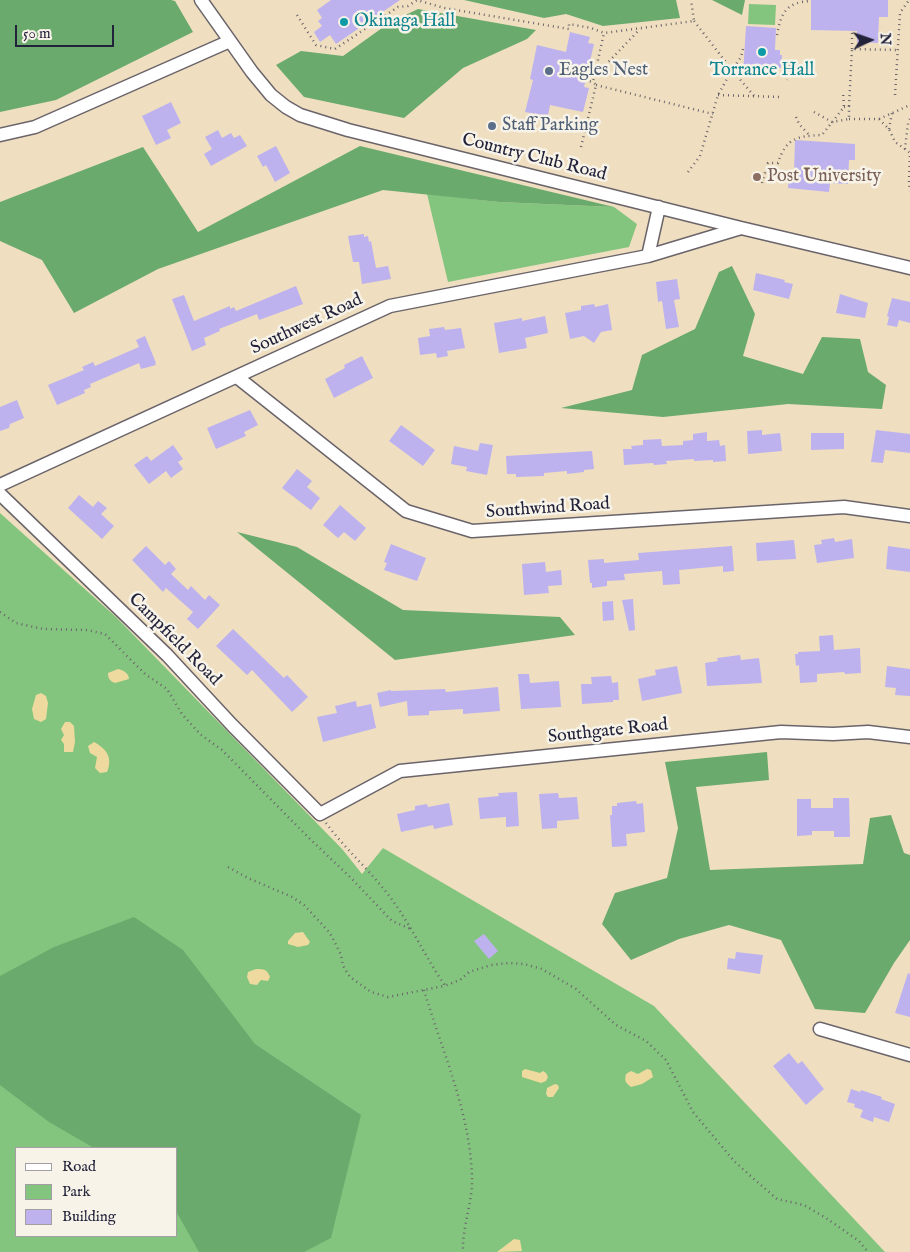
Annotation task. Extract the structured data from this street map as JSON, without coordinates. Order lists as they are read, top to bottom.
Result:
{
  "streets": {
    "street": [
      "Country Club Road",
      "Southwest Road",
      "Southwind Road",
      "Campfield Road",
      "Southgate Road"
    ]
  },
  "crossings": [
    ["Country Club Road", "Southwest Road"],
    ["Southwest Road", "Southwind Road"],
    ["Campfield Road", "Southgate Road"]
  ],
  "places": [
    "Okinaga Hall",
    "Torrance Hall",
    "Eagles Nest",
    "Staff Parking",
    "Post University"
  ],
  "legend": ["Road", "Park", "Building"],
  "scale_bar": "50 m",
  "north": "right"
}
